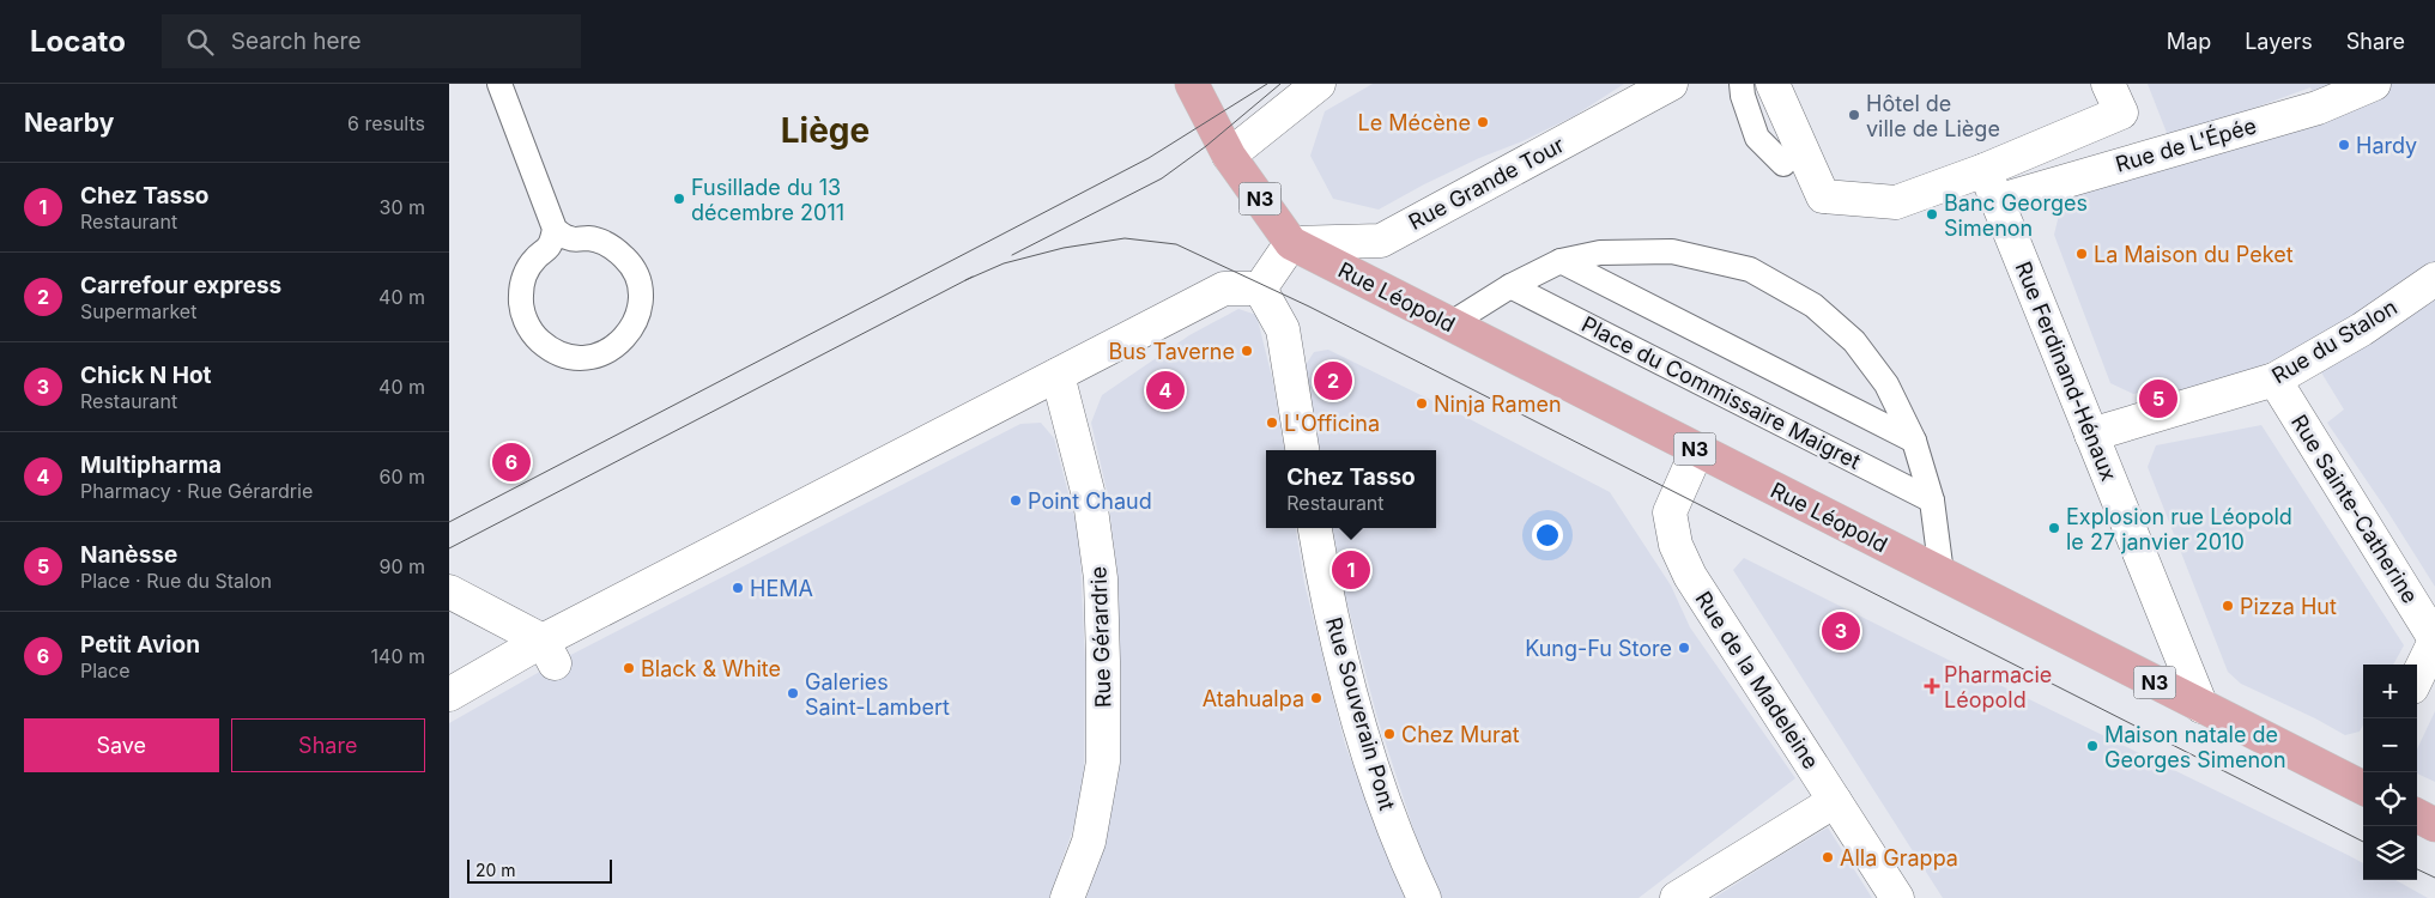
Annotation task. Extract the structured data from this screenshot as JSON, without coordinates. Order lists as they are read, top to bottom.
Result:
{
  "streets": {
    "main road": ["N3", "Rue Léopold"],
    "street": [
      "Rue de L'Épée",
      "Rue Grande Tour",
      "Rue du Stalon",
      "Rue Ferdinand-Hénaux",
      "Rue Sainte-Catherine",
      "Rue Gérardrie",
      "Rue de la Madeleine",
      "Rue Souverain Pont"
    ],
    "lane": ["Place du Commissaire Maigret"]
  },
  "crossings": [
    ["Rue de L'Épée", "Rue Ferdinand-Hénaux"],
    ["Rue Grande Tour", "N3"],
    ["Rue Grande Tour", "Rue Léopold"],
    ["N3", "Rue Léopold"],
    ["Rue Léopold", "Rue Ferdinand-Hénaux"],
    ["Rue Léopold", "Rue de la Madeleine"],
    ["Rue du Stalon", "Rue Ferdinand-Hénaux"],
    ["Rue du Stalon", "Rue Sainte-Catherine"]
  ],
  "districts": ["Liège"],
  "places": {
    "other": [
      "Hôtel de ville de Liège",
      "Le Mécène",
      "Hardy",
      "Fusillade du 13 décembre 2011",
      "Banc Georges Simenon",
      "La Maison du Peket",
      "Bus Taverne",
      "Ninja Ramen",
      "L'Officina",
      "Point Chaud",
      "Explosion rue Léopold le 27 janvier 2010",
      "HEMA",
      "Pizza Hut",
      "Kung-Fu Store",
      "Black & White",
      "Galeries Saint-Lambert",
      "Atahualpa",
      "Chez Murat",
      "Maison natale de Georges Simenon",
      "Alla Grappa"
    ],
    "health": ["Pharmacie Léopold"]
  },
  "scale_bar": "20 m",
  "page": {
    "header": "Locato",
    "search": "Search here",
    "nav": ["Map", "Layers", "Share"],
    "heading": ["Nearby", "6 results"],
    "list": [
      {
        "mark": "1",
        "name": "Chez Tasso",
        "note": "Restaurant",
        "value": "30 m"
      },
      {
        "mark": "2",
        "name": "Carrefour express",
        "note": "Supermarket",
        "value": "40 m"
      },
      {
        "mark": "3",
        "name": "Chick N Hot",
        "note": "Restaurant",
        "value": "40 m"
      },
      {
        "mark": "4",
        "name": "Multipharma",
        "note": "Pharmacy · Rue Gérardrie",
        "value": "60 m"
      },
      {
        "mark": "5",
        "name": "Nanèsse",
        "note": "Place · Rue du Stalon",
        "value": "90 m"
      },
      {
        "mark": "6",
        "name": "Petit Avion",
        "note": "Place",
        "value": "140 m"
      }
    ],
    "pins": [
      "2",
      "4",
      "5",
      "6",
      "1",
      "3"
    ],
    "popup": ["Chez Tasso", "Restaurant"],
    "map_buttons": ["+", "−"],
    "buttons": ["Save", "Share"],
    "scale": "20 m"
  }
}
